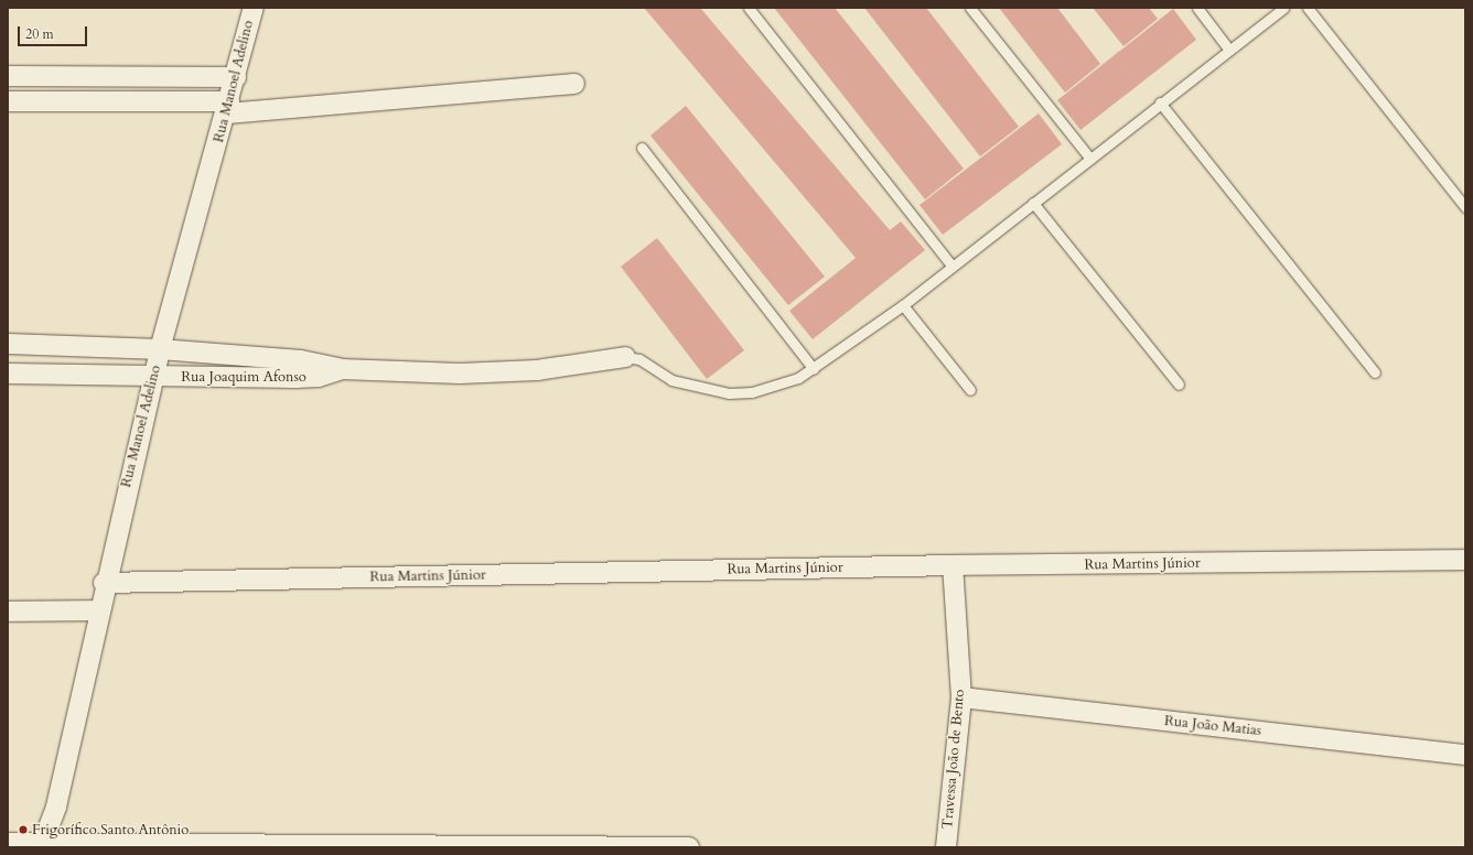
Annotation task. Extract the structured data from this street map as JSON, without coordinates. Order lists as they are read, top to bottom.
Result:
{
  "streets": {
    "street": [
      "Rua Manoel Adelino",
      "Rua Joaquim Afonso",
      "Rua Martins Júnior",
      "Rua João Matias",
      "Travessa João de Bento"
    ]
  },
  "crossings": [
    ["Rua Manoel Adelino", "Rua Joaquim Afonso"],
    ["Rua Manoel Adelino", "Rua Martins Júnior"],
    ["Rua Martins Júnior", "Travessa João de Bento"],
    ["Rua João Matias", "Travessa João de Bento"]
  ],
  "places": ["Frigorífico Santo Antônio"],
  "scale_bar": "20 m"
}
